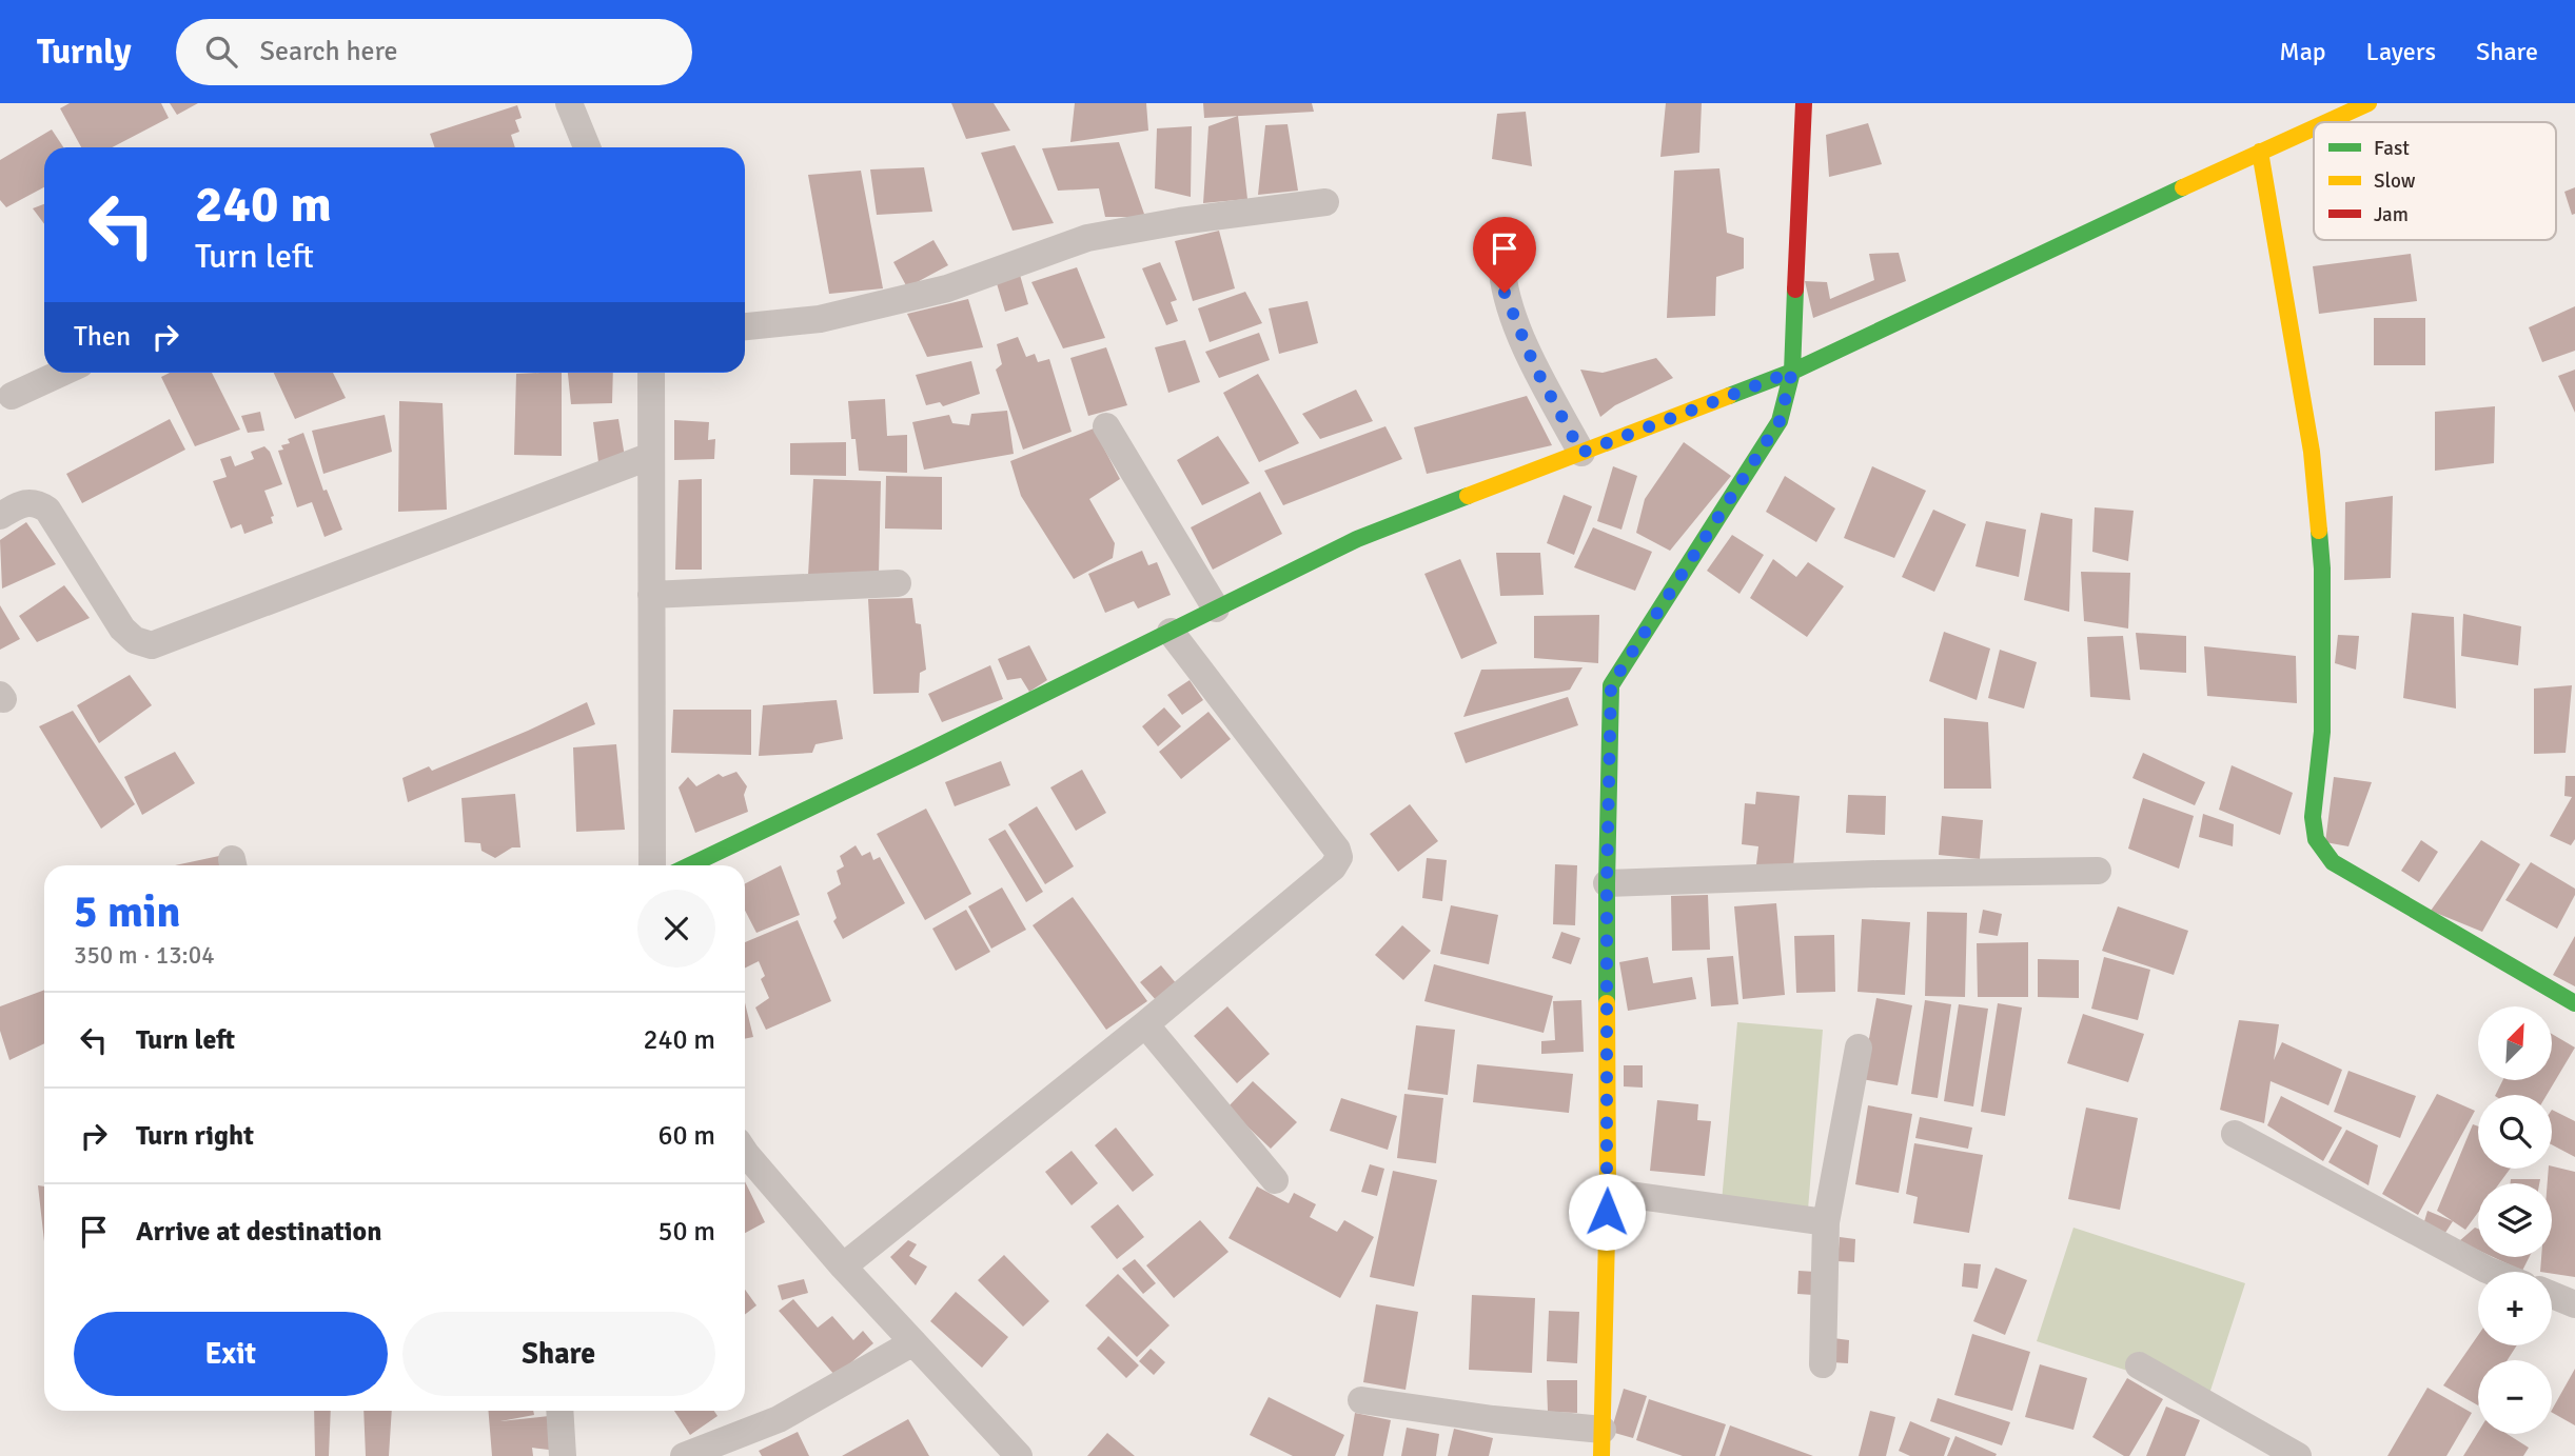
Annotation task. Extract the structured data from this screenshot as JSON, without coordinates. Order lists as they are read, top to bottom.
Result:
{
  "legend": ["Fast", "Slow", "Jam"],
  "north": "top right",
  "page": {
    "header": "Turnly",
    "search": "Search here",
    "nav": ["Map", "Layers", "Share"],
    "turn": ["240 m", "Turn left"],
    "then": "Then",
    "heading": ["5 min", "350 m · 13:04"],
    "list": [
      {
        "name": "Turn left",
        "value": "240 m"
      },
      {
        "name": "Turn right",
        "value": "60 m"
      },
      {
        "name": "Arrive at destination",
        "value": "50 m"
      }
    ],
    "map_buttons": ["+", "−"],
    "buttons": ["Exit", "Share"]
  }
}
